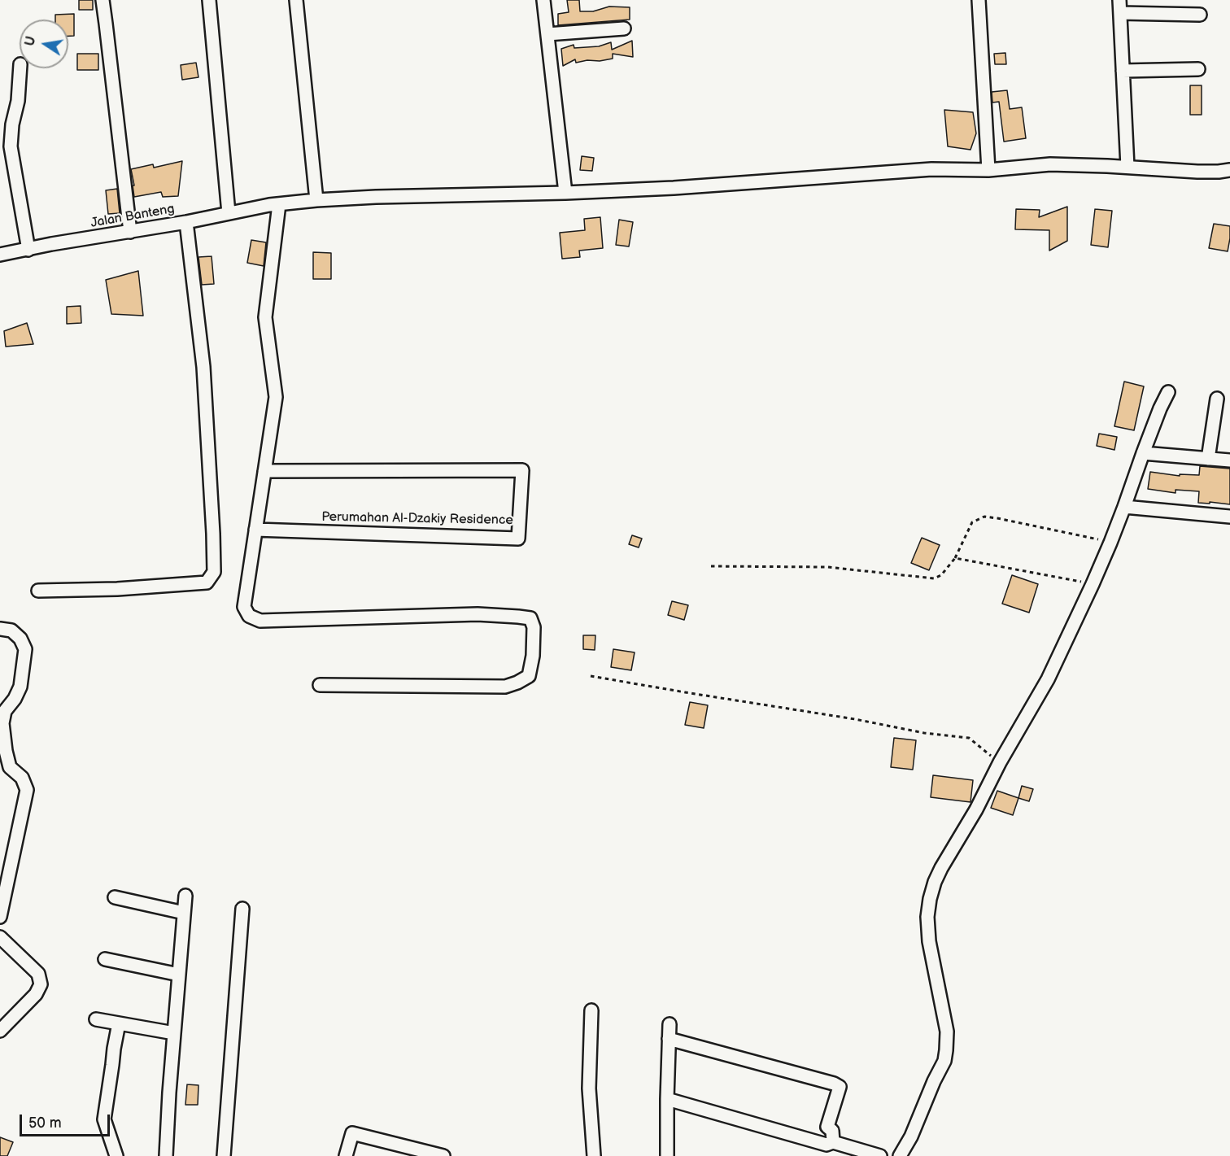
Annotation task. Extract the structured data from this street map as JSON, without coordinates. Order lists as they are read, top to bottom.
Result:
{
  "streets": {
    "street": ["Jalan Banteng", "Perumahan Al-Dzakiy Residence"]
  },
  "scale_bar": "50 m",
  "north": "left"
}
